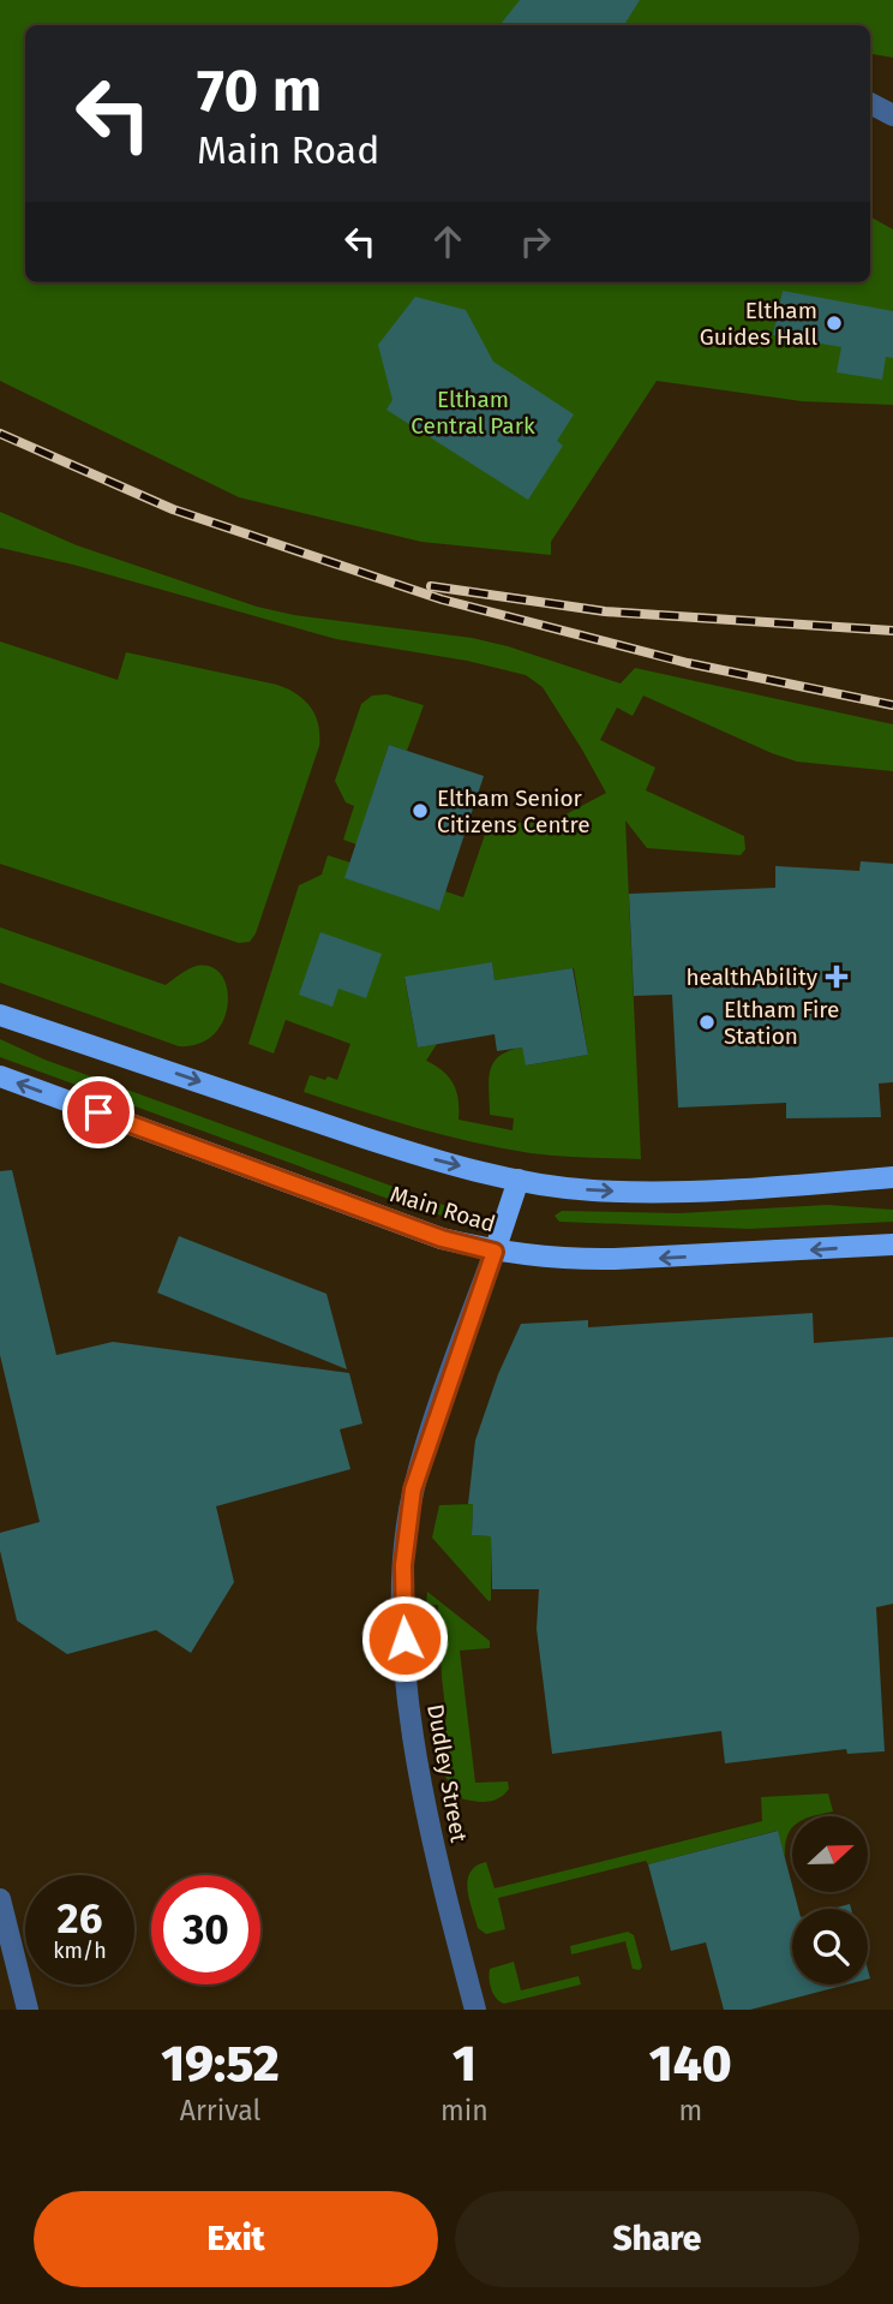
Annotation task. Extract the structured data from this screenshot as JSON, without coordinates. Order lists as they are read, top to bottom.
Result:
{
  "streets": {
    "main road": ["Main Road"],
    "street": ["Dudley Street"]
  },
  "crossings": [
    ["Main Road", "Dudley Street"]
  ],
  "parks": ["Eltham Central Park"],
  "places": {
    "other": ["Eltham Guides Hall", "Eltham Senior Citizens Centre", "Eltham Fire Station"],
    "health": ["healthAbility"]
  },
  "north": "right",
  "page": {
    "turn": ["70 m", "Main Road"],
    "speed": "26 km/h",
    "limit": "30",
    "eta": [
      "19:52",
      "Arrival",
      "1",
      "min",
      "140",
      "m"
    ],
    "buttons": ["Exit", "Share"]
  }
}
